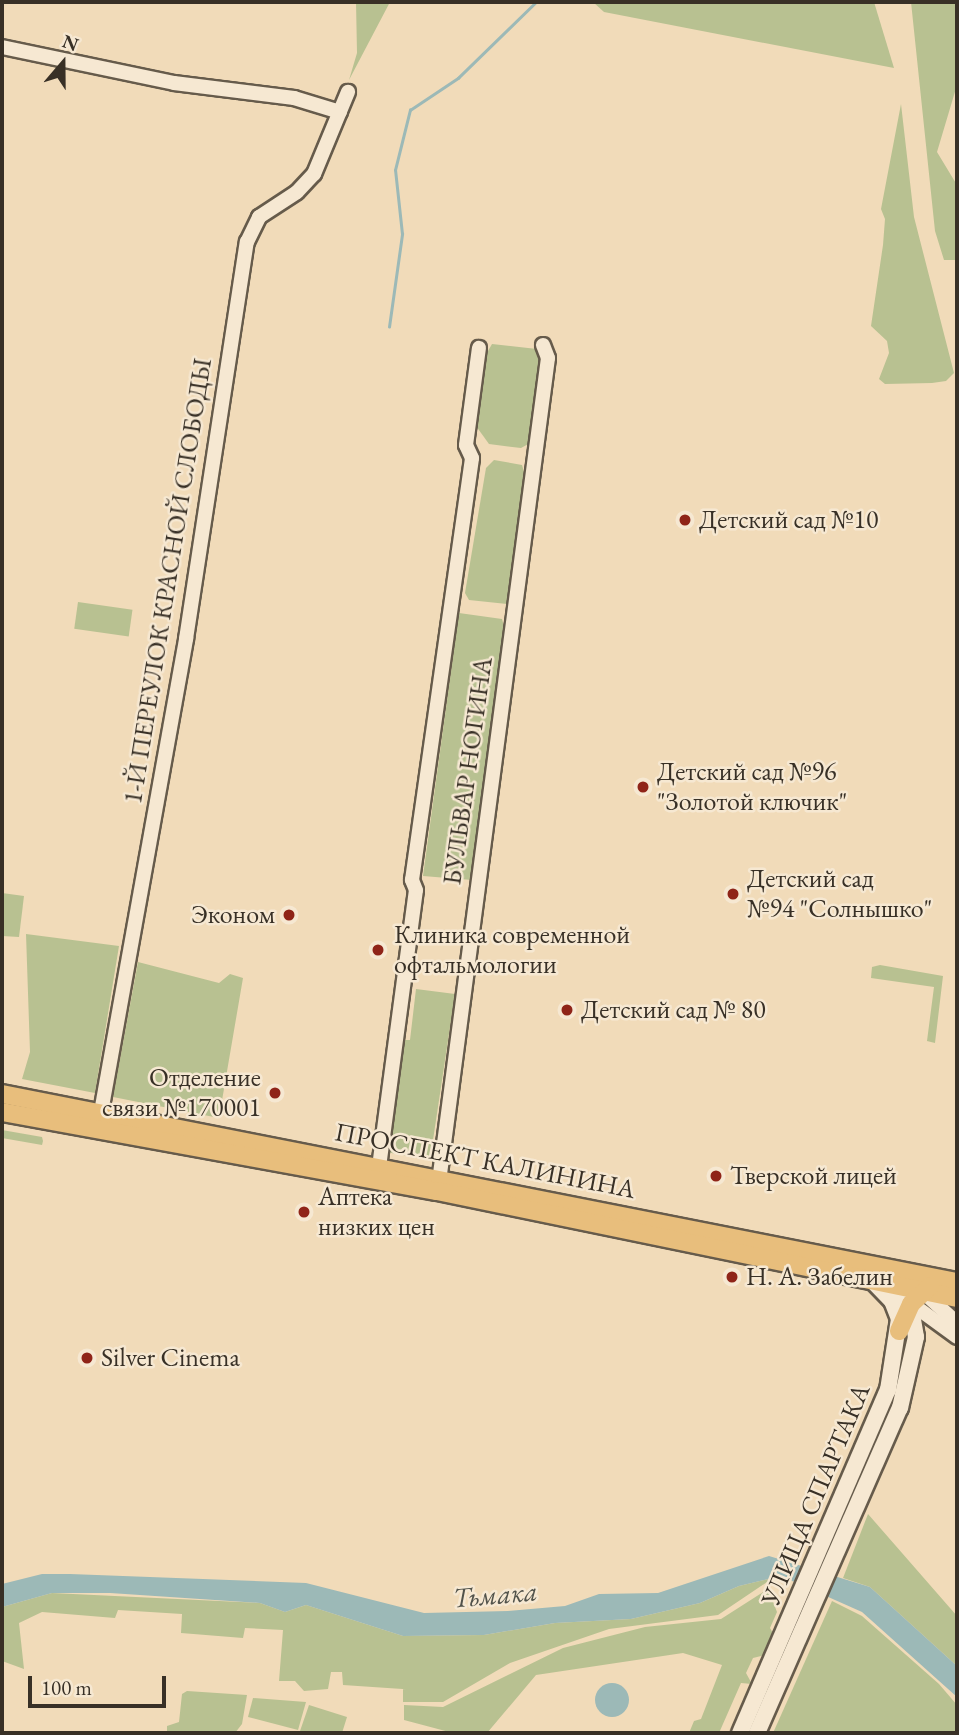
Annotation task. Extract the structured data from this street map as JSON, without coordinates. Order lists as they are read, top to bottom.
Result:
{
  "streets": {
    "main road": ["ПРОСПЕКТ КАЛИНИНА", "УЛИЦА СПАРТАКА"],
    "street": ["1-Й ПЕРЕУЛОК КРАСНОЙ СЛОБОДЫ", "БУЛЬВАР НОГИНА"]
  },
  "crossings": [
    ["1-Й ПЕРЕУЛОК КРАСНОЙ СЛОБОДЫ", "ПРОСПЕКТ КАЛИНИНА"],
    ["БУЛЬВАР НОГИНА", "ПРОСПЕКТ КАЛИНИНА"],
    ["ПРОСПЕКТ КАЛИНИНА", "УЛИЦА СПАРТАКА"]
  ],
  "water": ["Тьмака"],
  "places": [
    "Детский сад №10",
    "Детский сад №96 \"Золотой ключик\"",
    "Детский сад №94 \"Солнышко\"",
    "Эконом",
    "Клиника современной офтальмологии",
    "Детский сад № 80",
    "Отделение связи №170001",
    "Тверской лицей",
    "Аптека низких цен",
    "Н. А. Забелин",
    "Silver Cinema"
  ],
  "scale_bar": "100 m",
  "north": "top"
}
